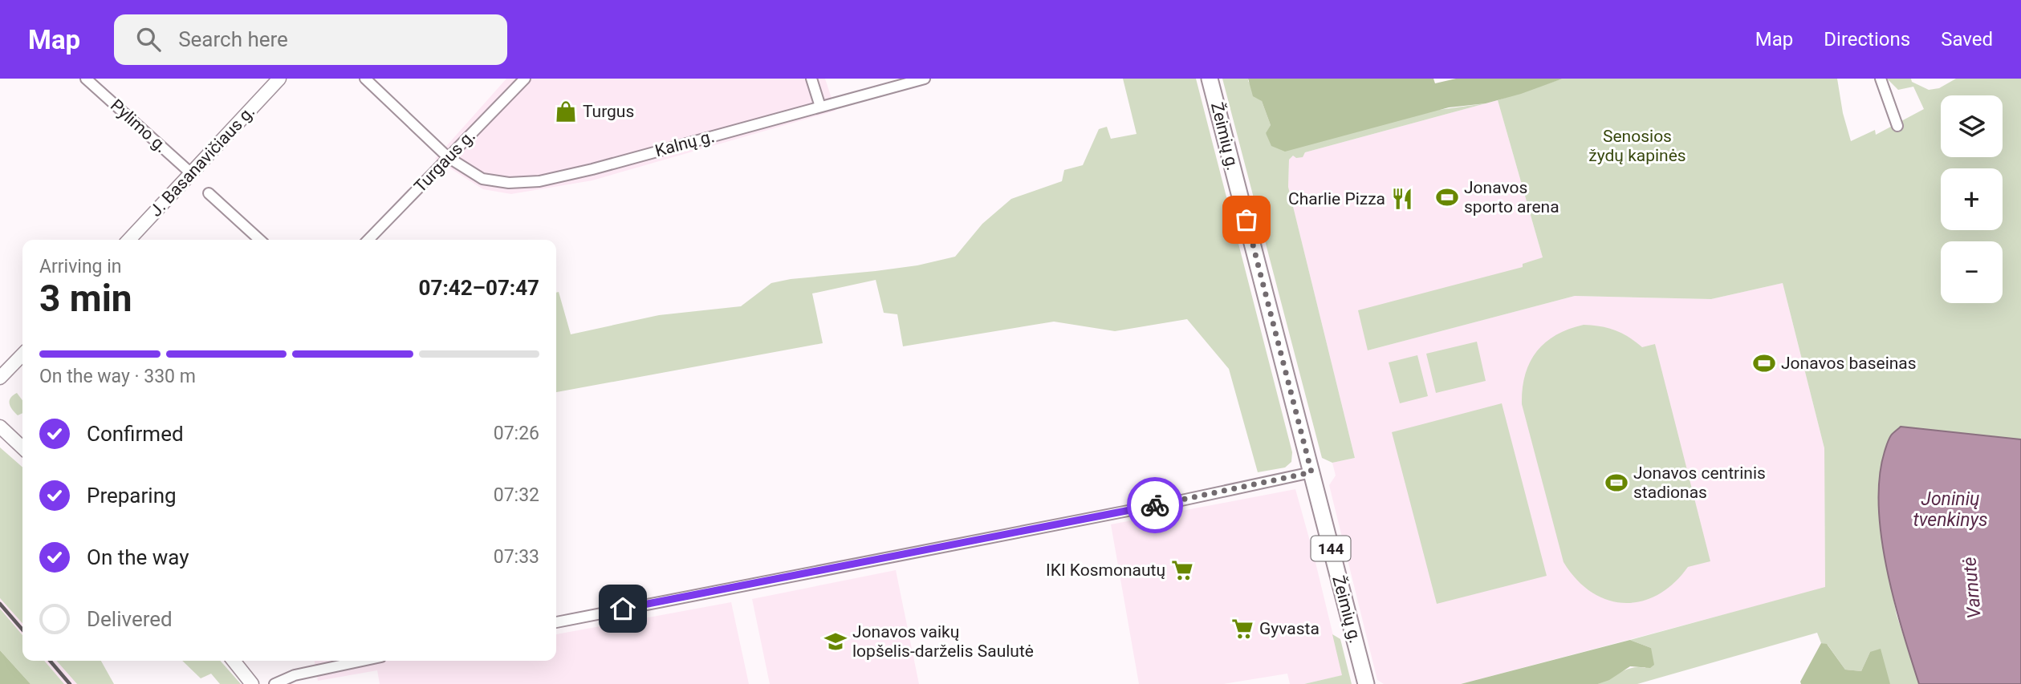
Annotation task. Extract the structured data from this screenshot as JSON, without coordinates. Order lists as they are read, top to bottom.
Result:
{
  "streets": {
    "main road": ["Žeimių g.", "J. Basanavičiaus g.", "144"],
    "street": ["Pylimo g.", "Kalnų g.", "Turgaus g."]
  },
  "crossings": [
    ["Pylimo g.", "J. Basanavičiaus g."],
    ["Kalnų g.", "Turgaus g."]
  ],
  "water": ["Joninių tvenkinys", "Varnutė"],
  "parks": ["Senosios žydų kapinės"],
  "places": {
    "shop": ["Turgus"],
    "sports": ["Jonavos sporto arena", "Jonavos baseinas", "Jonavos centrinis stadionas"],
    "restaurant": ["Charlie Pizza"],
    "supermarket": ["IKI Kosmonautų", "Gyvasta"],
    "school or university": ["Jonavos vaikų lopšelis-darželis Saulutė"]
  },
  "page": {
    "header": "Map",
    "search": "Search here",
    "nav": ["Map", "Directions", "Saved"],
    "map_buttons": ["+", "−"],
    "heading": ["3 min", "Arriving in", "07:42–07:47"],
    "bar": "On the way · 330 m",
    "list": [
      ["Confirmed", "07:26"],
      ["Preparing", "07:32"],
      ["On the way", "07:33"],
      "Delivered"
    ]
  }
}
